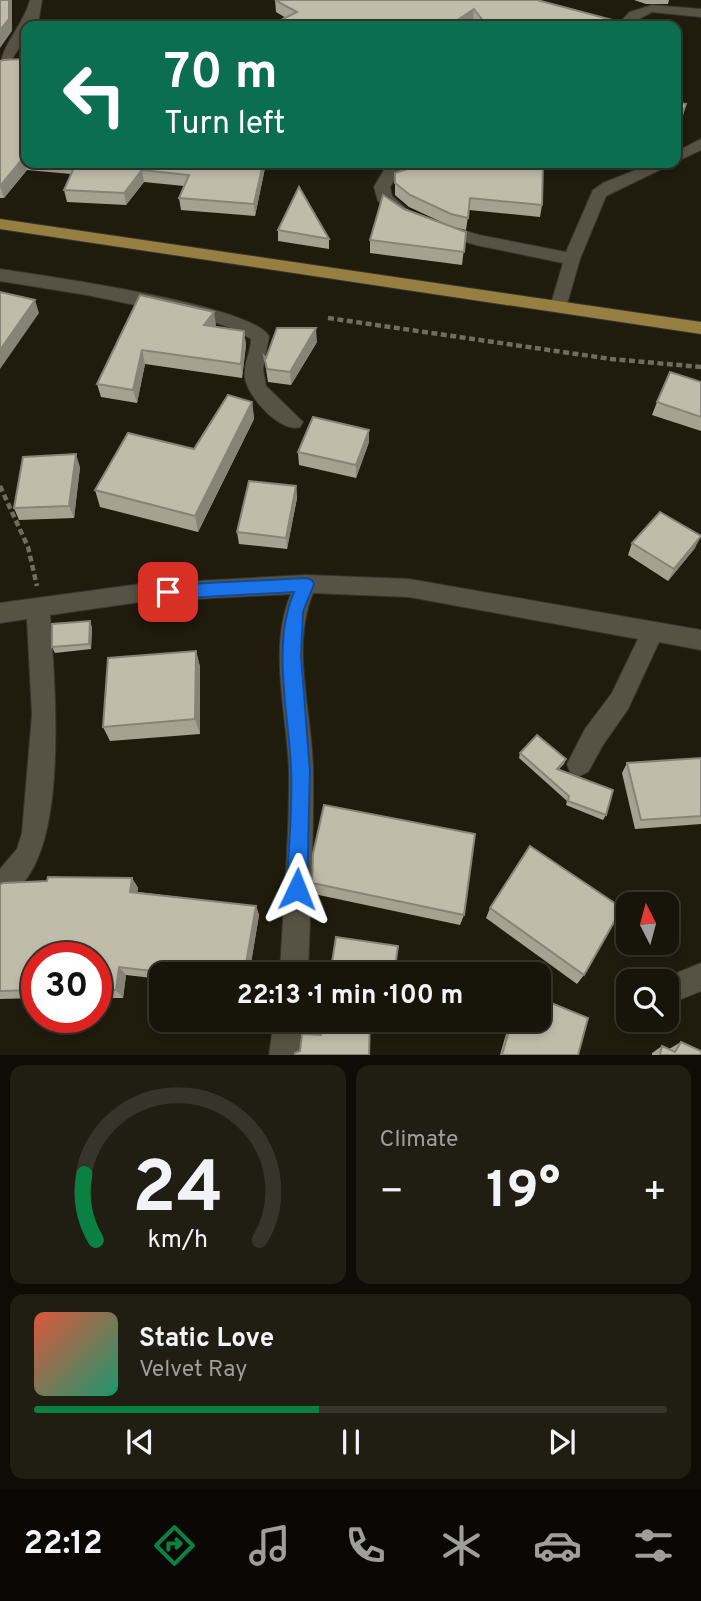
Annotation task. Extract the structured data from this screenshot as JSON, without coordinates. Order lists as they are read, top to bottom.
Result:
{
  "north": "top",
  "page": {
    "turn": ["70 m", "Turn left"],
    "limit": "30",
    "trip": "22:13 · 1 min · 100 m",
    "tile": "Climate",
    "heat": ["−", "19°", "+"],
    "song": ["Static Love", "Velvet Ray"],
    "tabs": "22:12",
    "gauge": ["24", "km/h"]
  }
}
